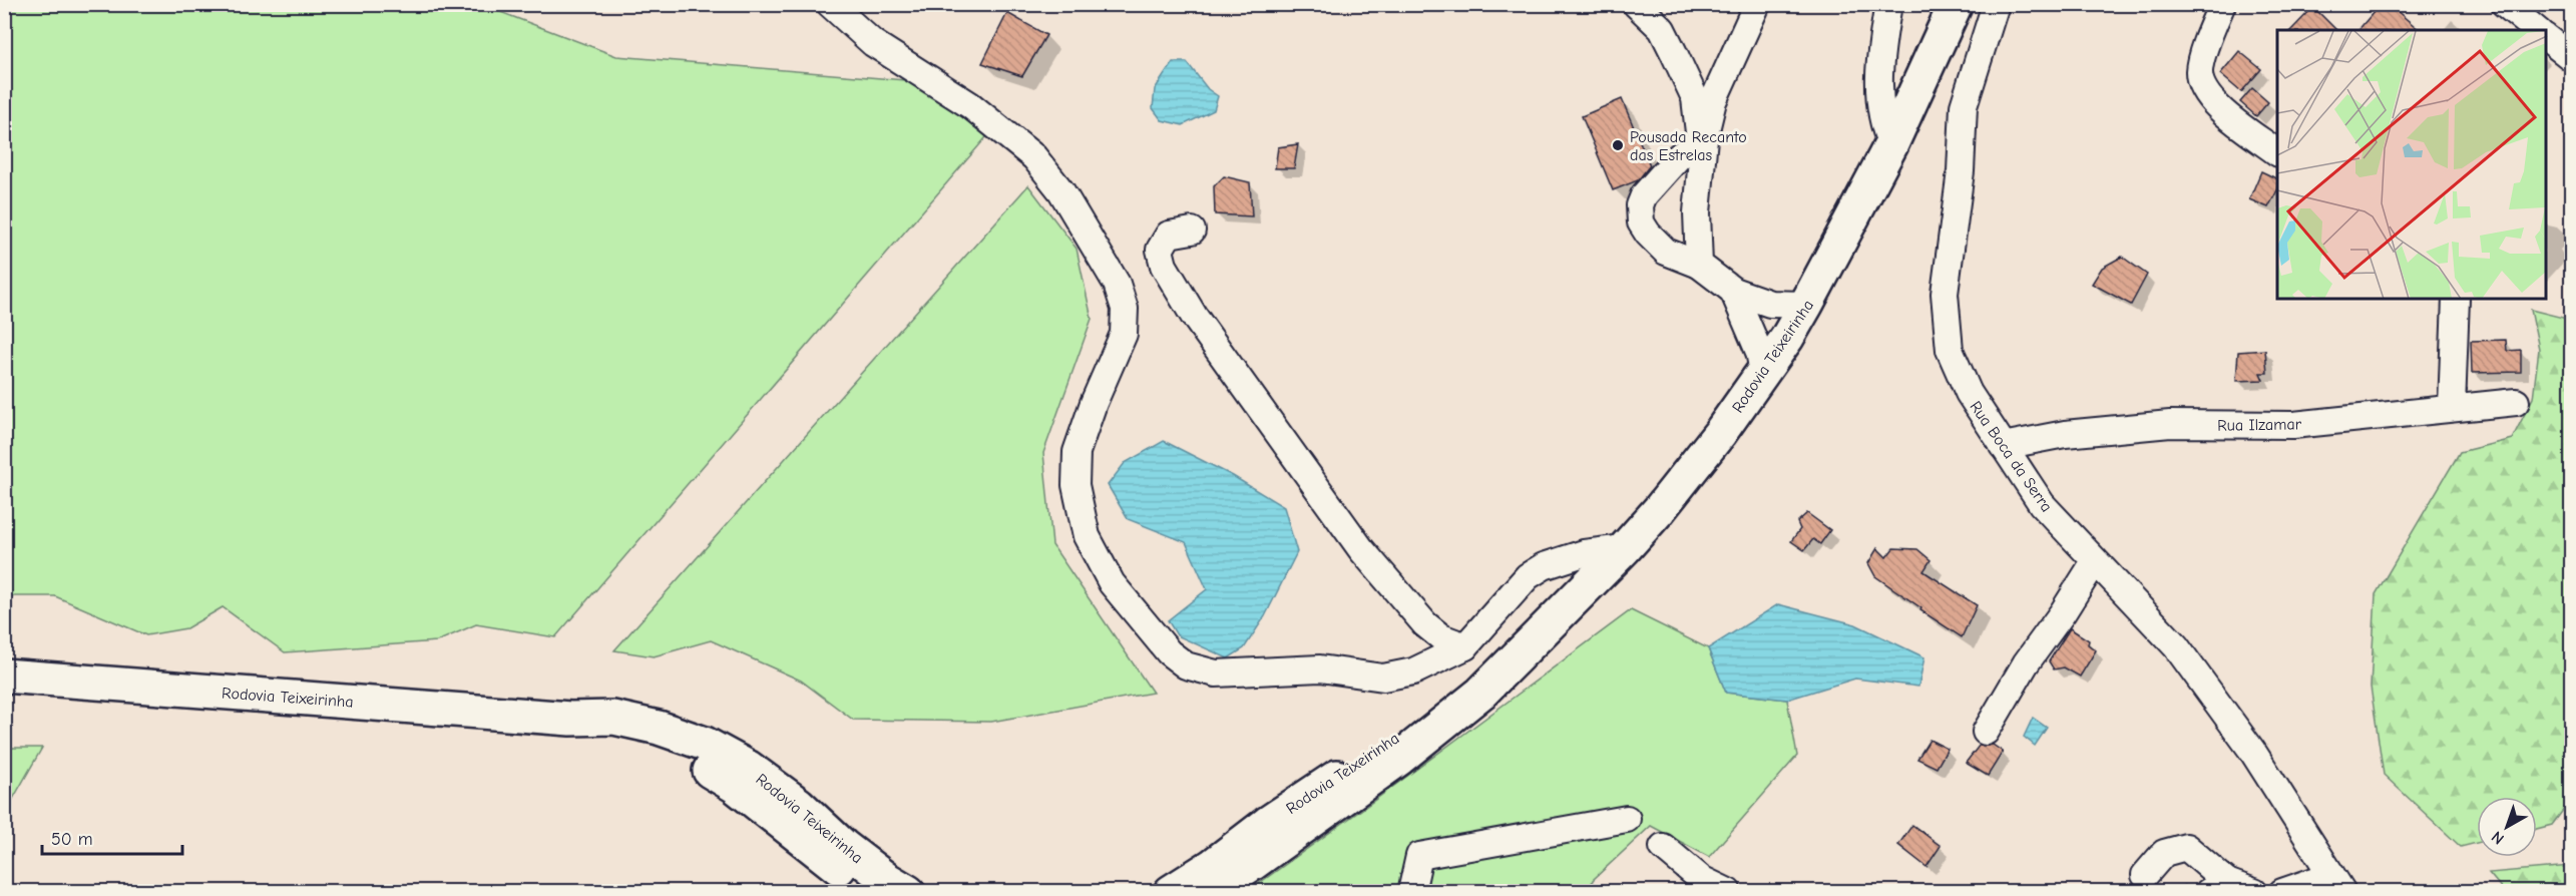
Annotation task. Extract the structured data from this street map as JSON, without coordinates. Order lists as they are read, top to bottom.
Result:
{
  "streets": {
    "main road": ["Rodovia Teixeirinha"],
    "street": ["Rua Ilzamar", "Rua Boca da Serra"]
  },
  "crossings": [
    ["Rua Ilzamar", "Rua Boca da Serra"]
  ],
  "places": ["Pousada Recanto das Estrelas"],
  "scale_bar": "50 m",
  "north": "bottom left"
}
